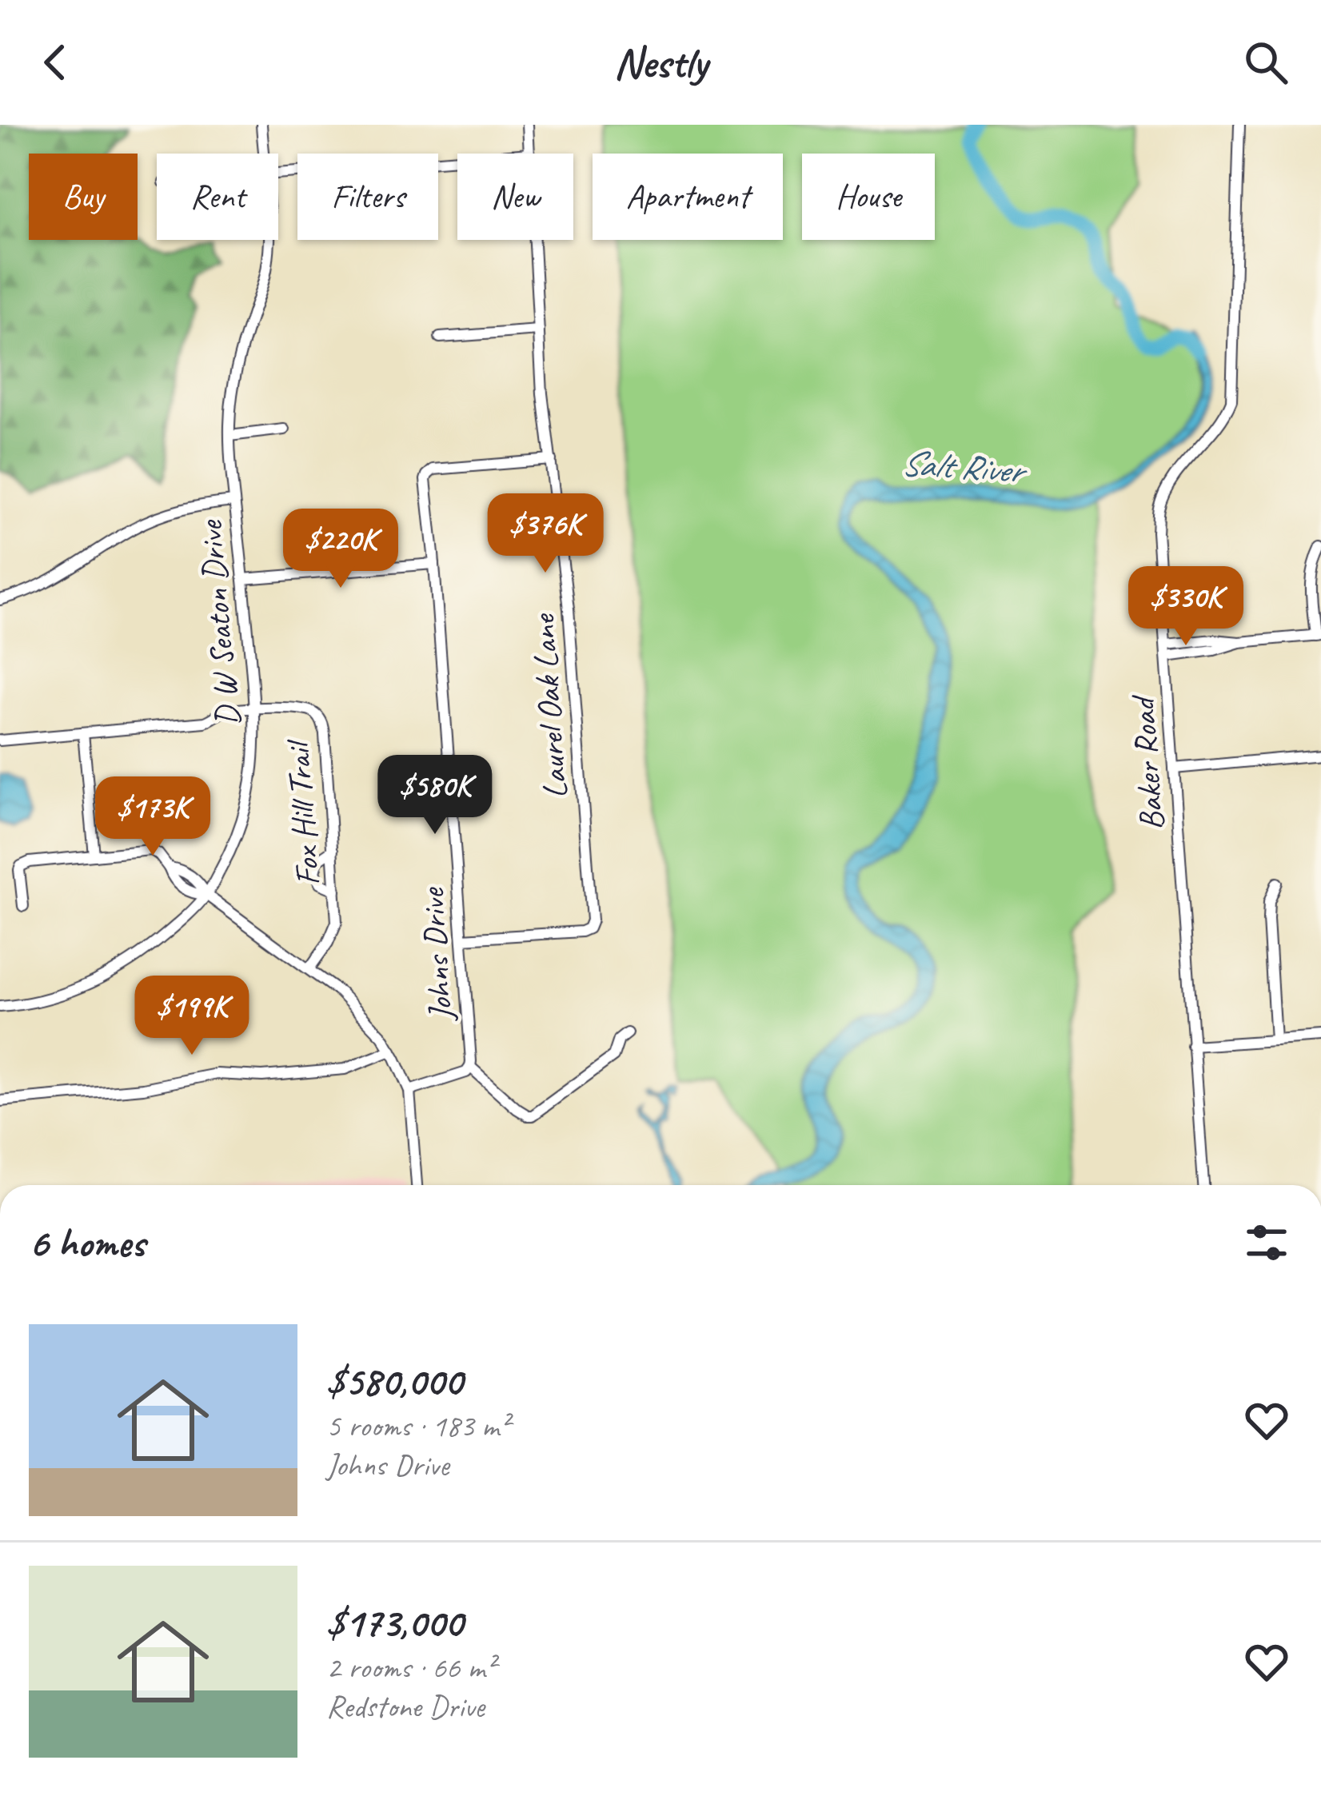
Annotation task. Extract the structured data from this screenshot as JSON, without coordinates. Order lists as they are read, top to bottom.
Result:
{
  "streets": {
    "street": [
      "D W Seaton Drive",
      "Laurel Oak Lane",
      "Baker Road",
      "Fox Hill Trail",
      "Johns Drive"
    ]
  },
  "crossings": [
    ["D W Seaton Drive", "Fox Hill Trail"],
    ["Laurel Oak Lane", "Johns Drive"]
  ],
  "water": ["Salt River"],
  "page": {
    "header": "Nestly",
    "chip": [
      "Buy",
      "Rent",
      "Filters",
      "New",
      "Apartment",
      "House"
    ],
    "price": [
      "$376K",
      "$220K",
      "$330K",
      "$580K",
      "$173K",
      "$199K"
    ],
    "heading": "6 homes",
    "list": [
      {
        "name": "$580,000",
        "note": "5 rooms · 183 m² · Johns Drive"
      },
      {
        "name": "$173,000",
        "note": "2 rooms · 66 m² · Redstone Drive"
      }
    ]
  }
}
